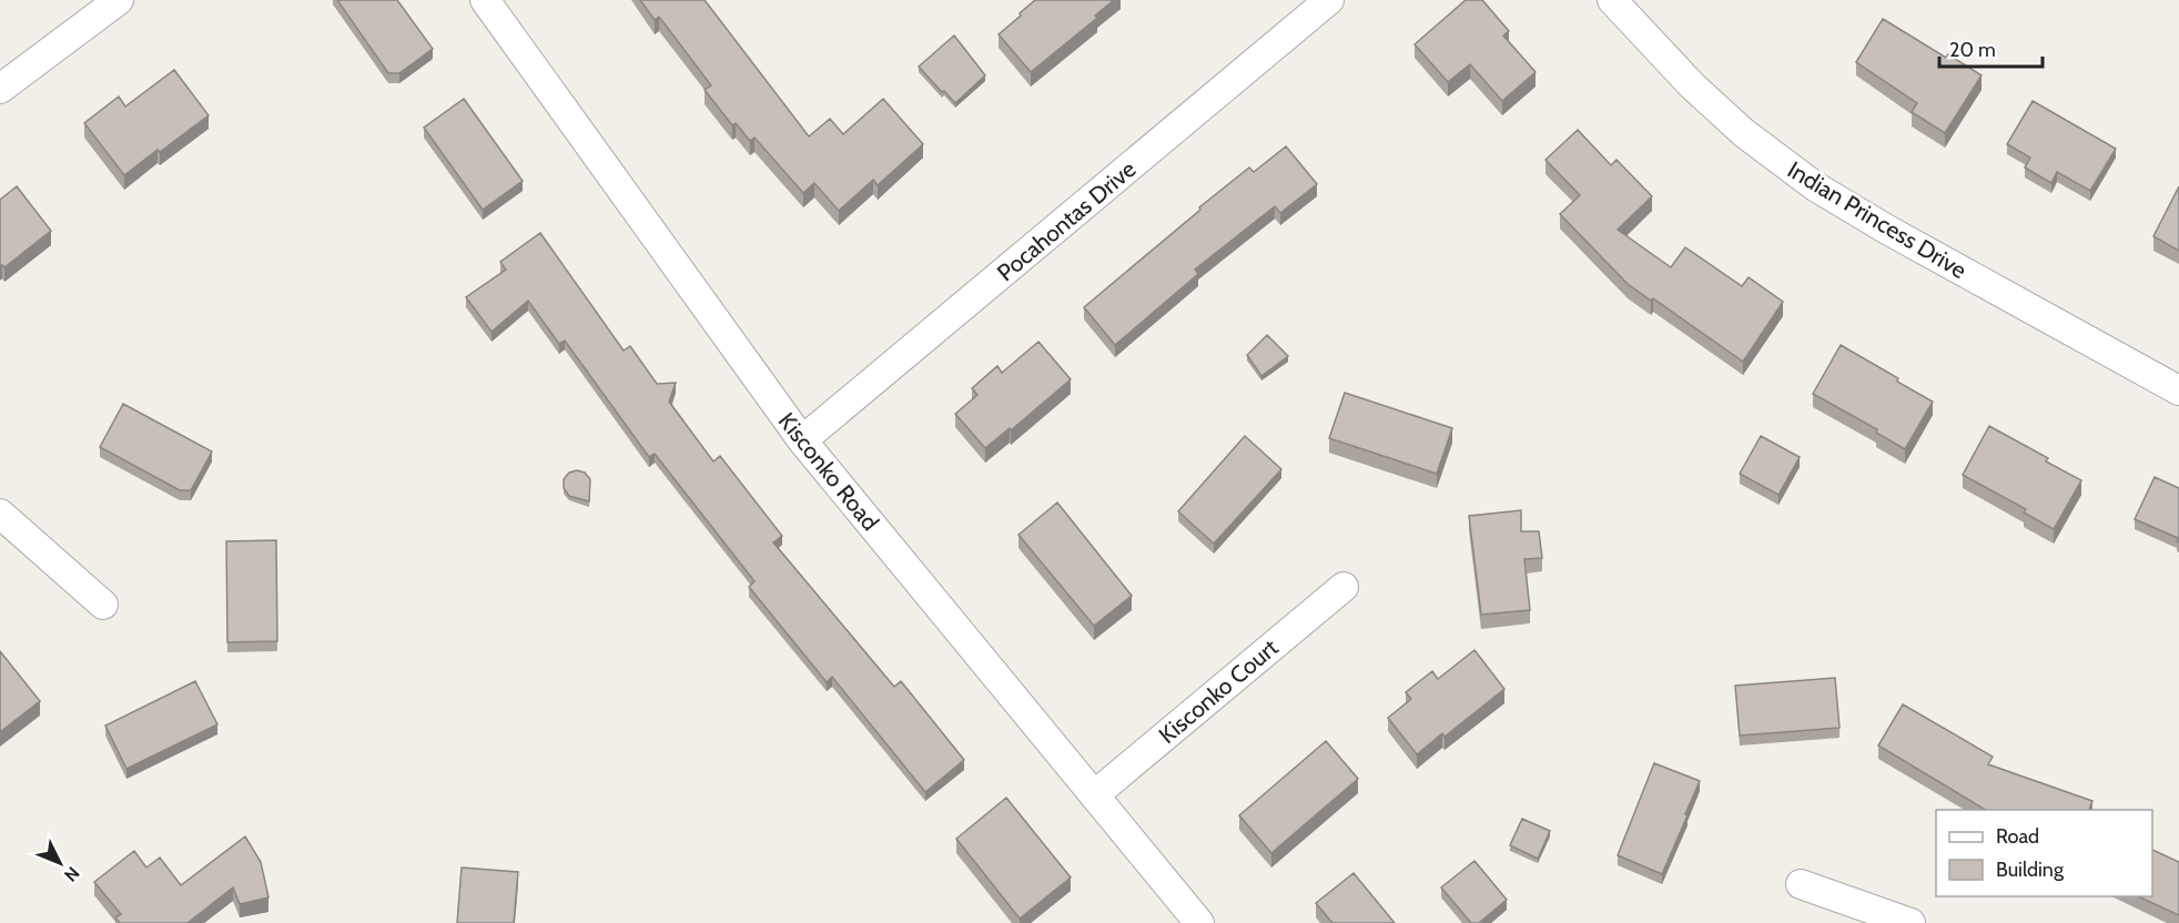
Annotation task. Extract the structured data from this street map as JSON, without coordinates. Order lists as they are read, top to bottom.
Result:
{
  "streets": {
    "street": [
      "Indian Princess Drive",
      "Pocahontas Drive",
      "Kisconko Road",
      "Kisconko Court"
    ]
  },
  "crossings": [
    ["Pocahontas Drive", "Kisconko Road"],
    ["Kisconko Road", "Kisconko Court"]
  ],
  "legend": ["Road", "Building"],
  "scale_bar": "20 m",
  "north": "bottom right"
}
